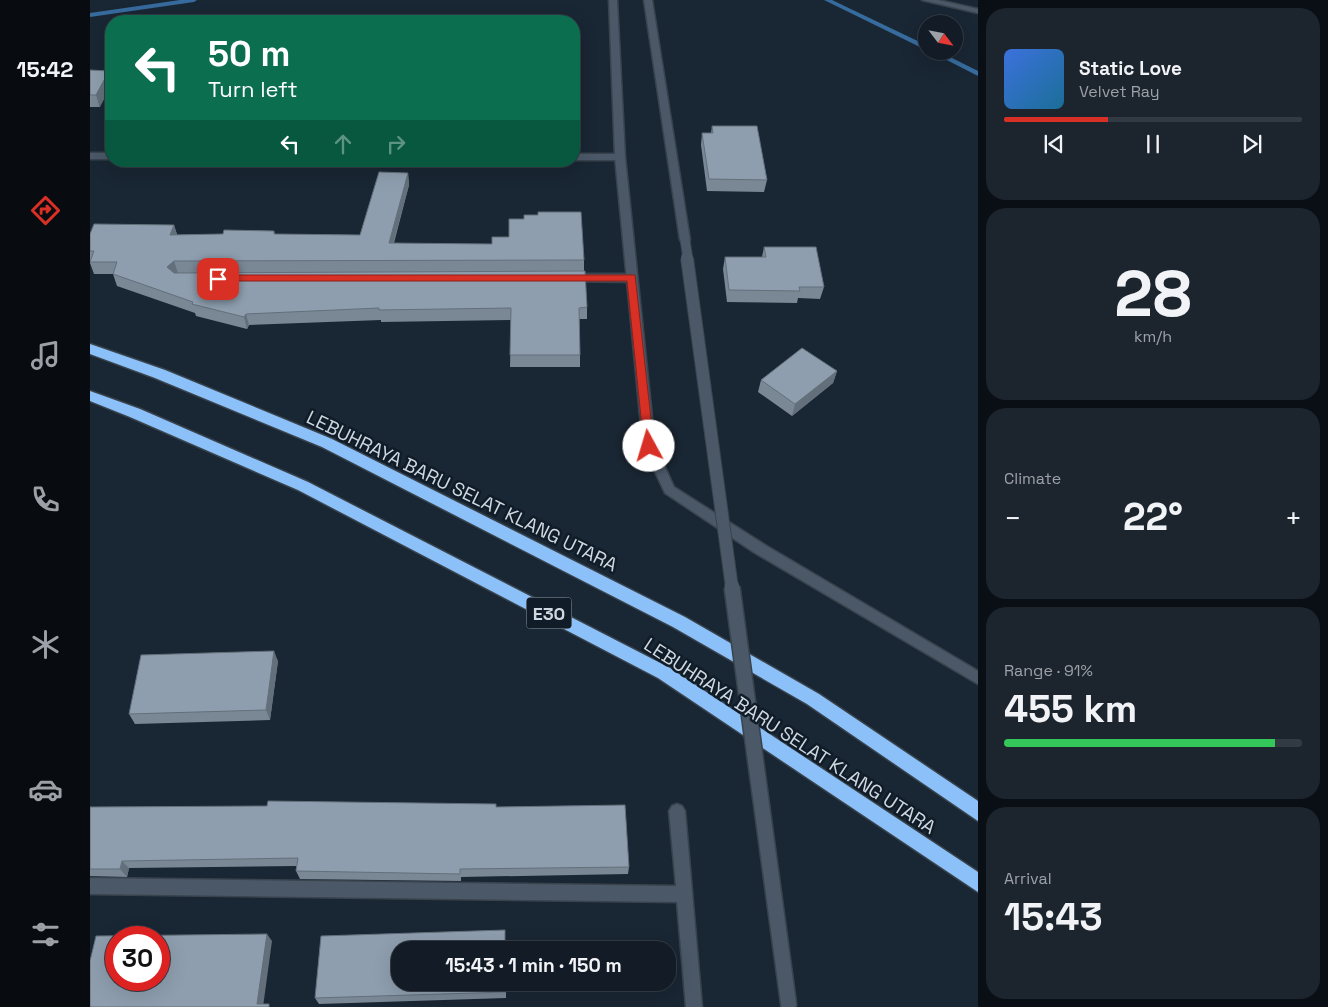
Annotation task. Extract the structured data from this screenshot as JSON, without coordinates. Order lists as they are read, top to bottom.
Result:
{
  "streets": {
    "highway": ["LEBUHRAYA BARU SELAT KLANG UTARA", "E30"]
  },
  "north": "bottom right",
  "page": {
    "tabs": "15:42",
    "turn": ["50 m", "Turn left"],
    "song": ["Static Love", "Velvet Ray"],
    "tile": [
      ["28", "km/h"],
      "Climate",
      ["Range · 91%", "455 km"],
      ["Arrival", "15:43"]
    ],
    "heat": ["−", "22°", "+"],
    "limit": "30",
    "trip": "15:43 · 1 min · 150 m"
  }
}
